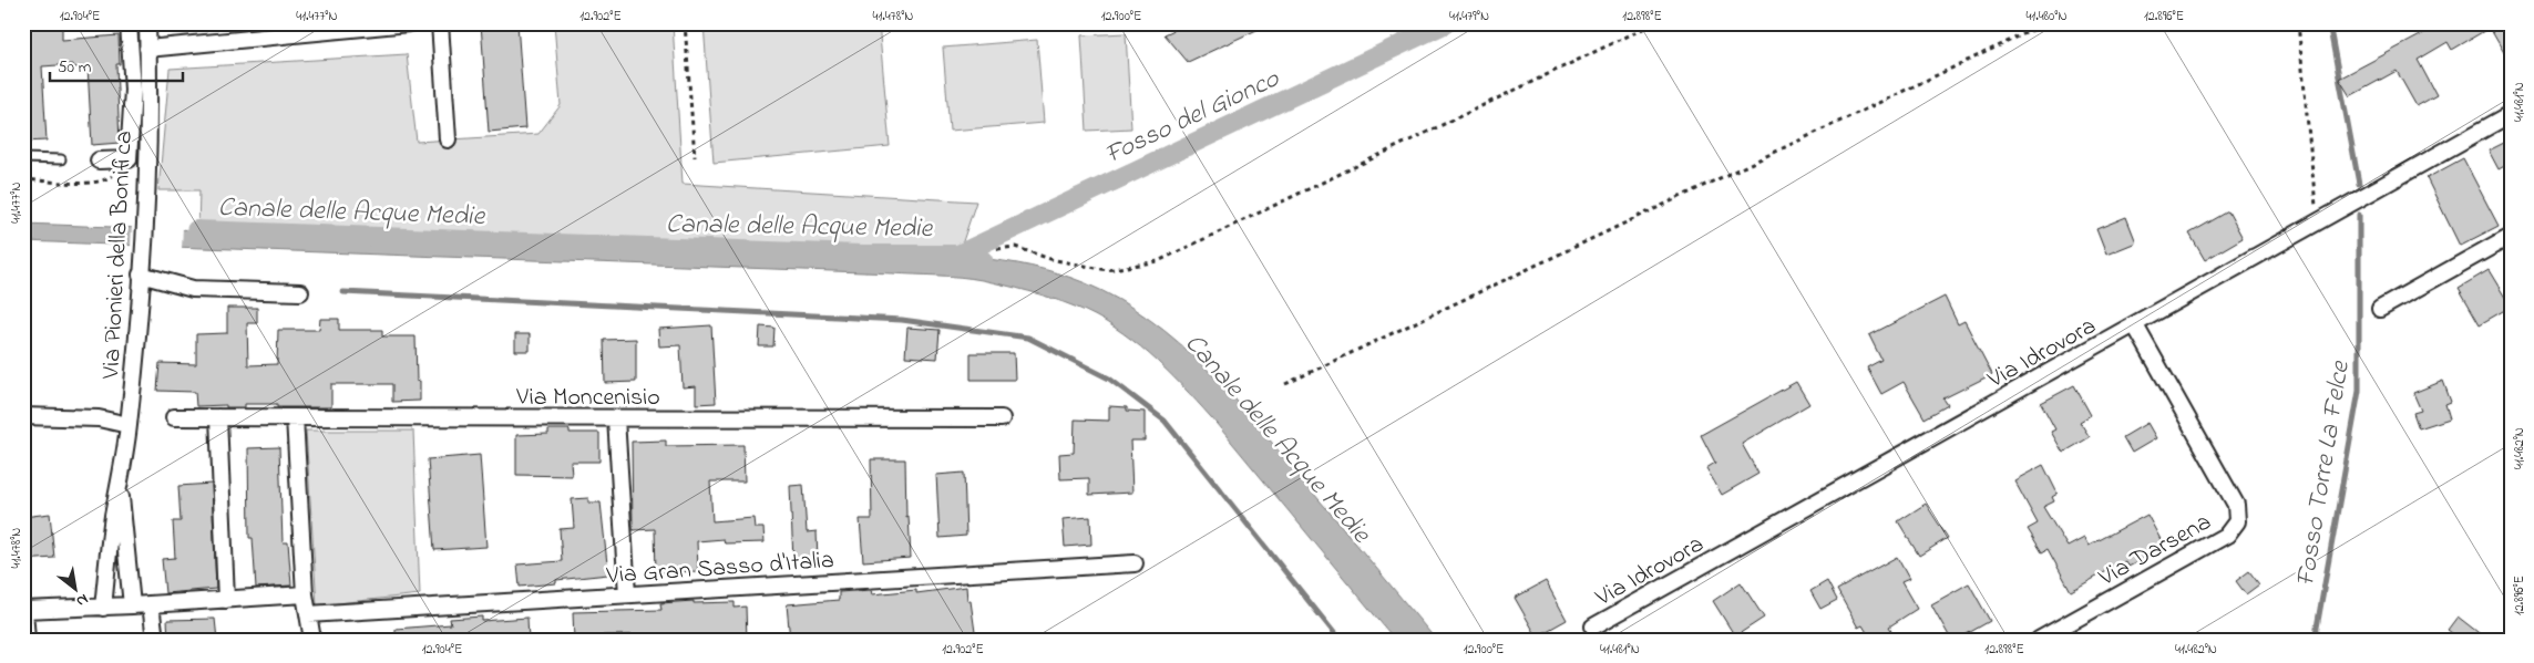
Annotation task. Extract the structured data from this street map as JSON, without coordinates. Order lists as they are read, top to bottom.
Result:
{
  "streets": {
    "street": [
      "Via Pionieri della Bonifica",
      "Via Idrovora",
      "Via Moncenisio",
      "Via Darsena",
      "Via Gran Sasso d'Italia"
    ]
  },
  "crossings": [
    ["Via Idrovora", "Via Darsena"]
  ],
  "water": ["Fosso del Gionco", "Canale delle Acque Medie", "Fosso Torre La Felce"],
  "scale_bar": "50 m",
  "north": "bottom right",
  "coordinates": [
    "12.904°E",
    "41.477°N",
    "12.902°E",
    "41.478°N",
    "12.900°E",
    "41.479°N",
    "12.898°E",
    "41.480°N",
    "12.896°E",
    "41.481°N",
    "41.482°N"
  ]
}
